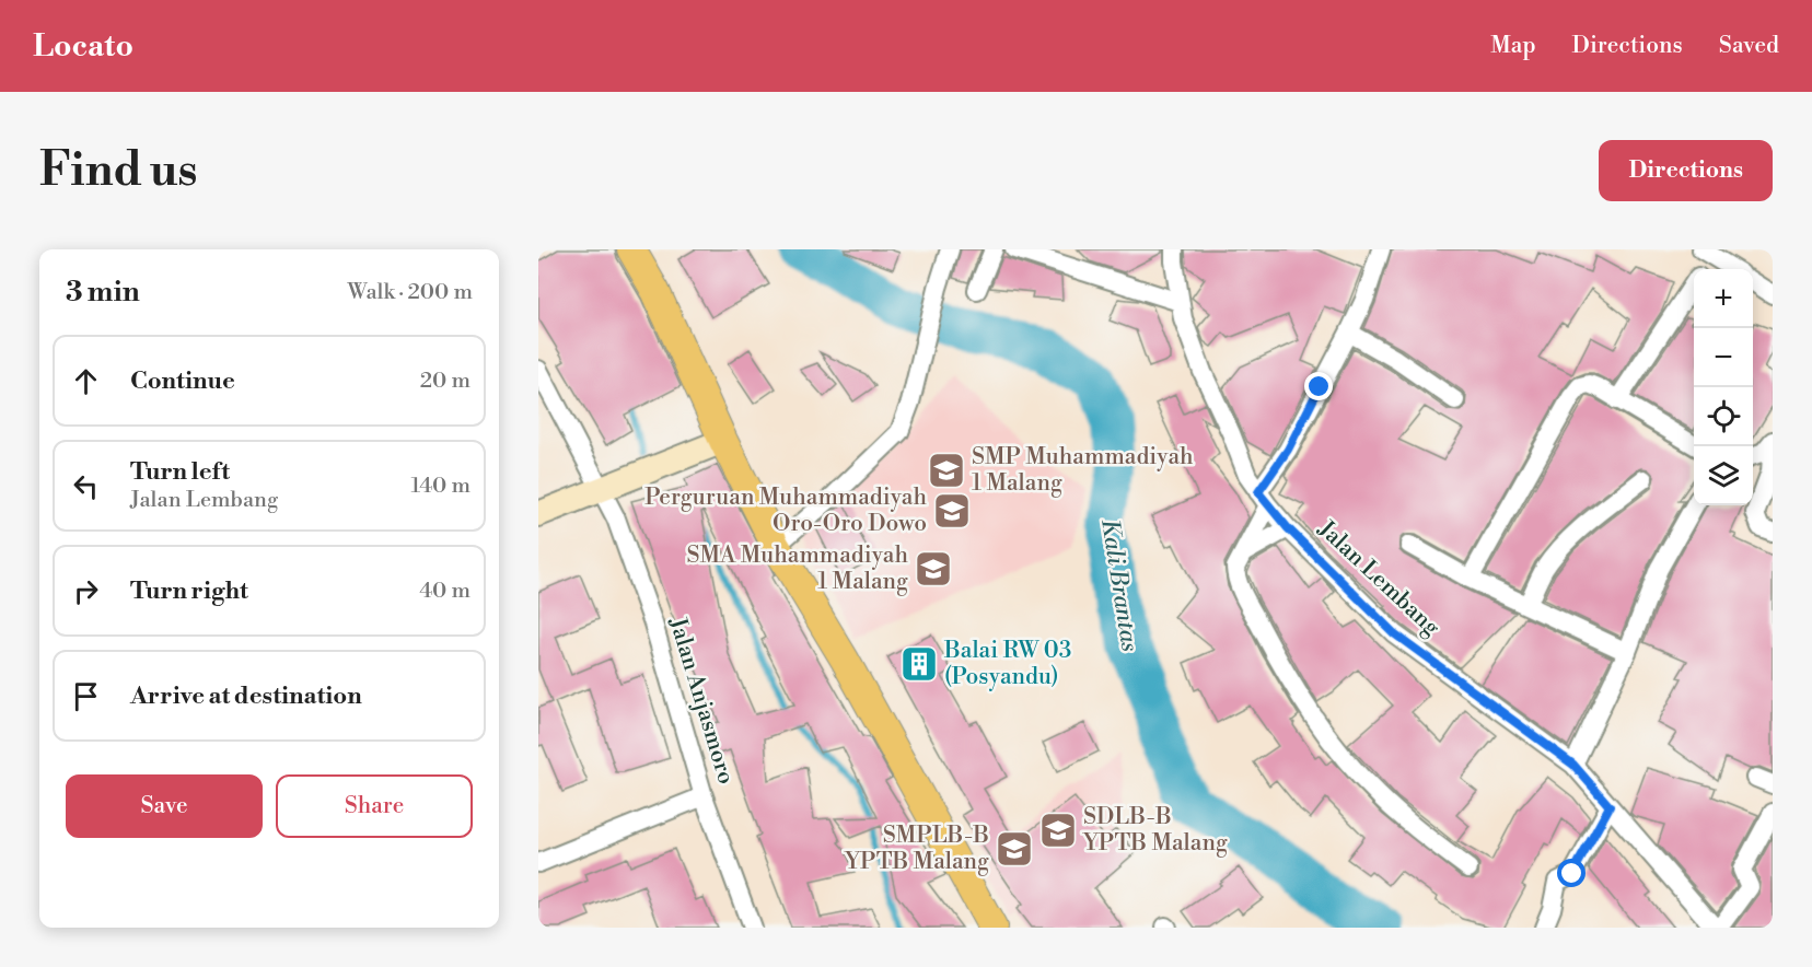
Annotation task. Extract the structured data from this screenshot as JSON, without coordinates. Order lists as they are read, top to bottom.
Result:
{
  "streets": {
    "street": ["Jalan Lembang", "Jalan Anjasmoro"]
  },
  "water": ["Kali Brantas"],
  "places": {
    "school or university": [
      "SMP Muhammadiyah 1 Malang",
      "Perguruan Muhammadiyah Oro-Oro Dowo",
      "SMA Muhammadiyah 1 Malang",
      "SDLB-B YPTB Malang",
      "SMPLB-B YPTB Malang"
    ],
    "building": ["Balai RW 03 (Posyandu)"]
  },
  "page": {
    "header": "Locato",
    "nav": ["Map", "Directions", "Saved"],
    "buttons": [
      "Directions",
      ["Save", "Share"]
    ],
    "title": "Find us",
    "heading": ["3 min", "Walk · 200 m"],
    "map_buttons": ["+", "−"],
    "list": [
      ["Continue", "20 m"],
      ["Turn left", "Jalan Lembang", "140 m"],
      ["Turn right", "40 m"],
      "Arrive at destination"
    ]
  }
}
